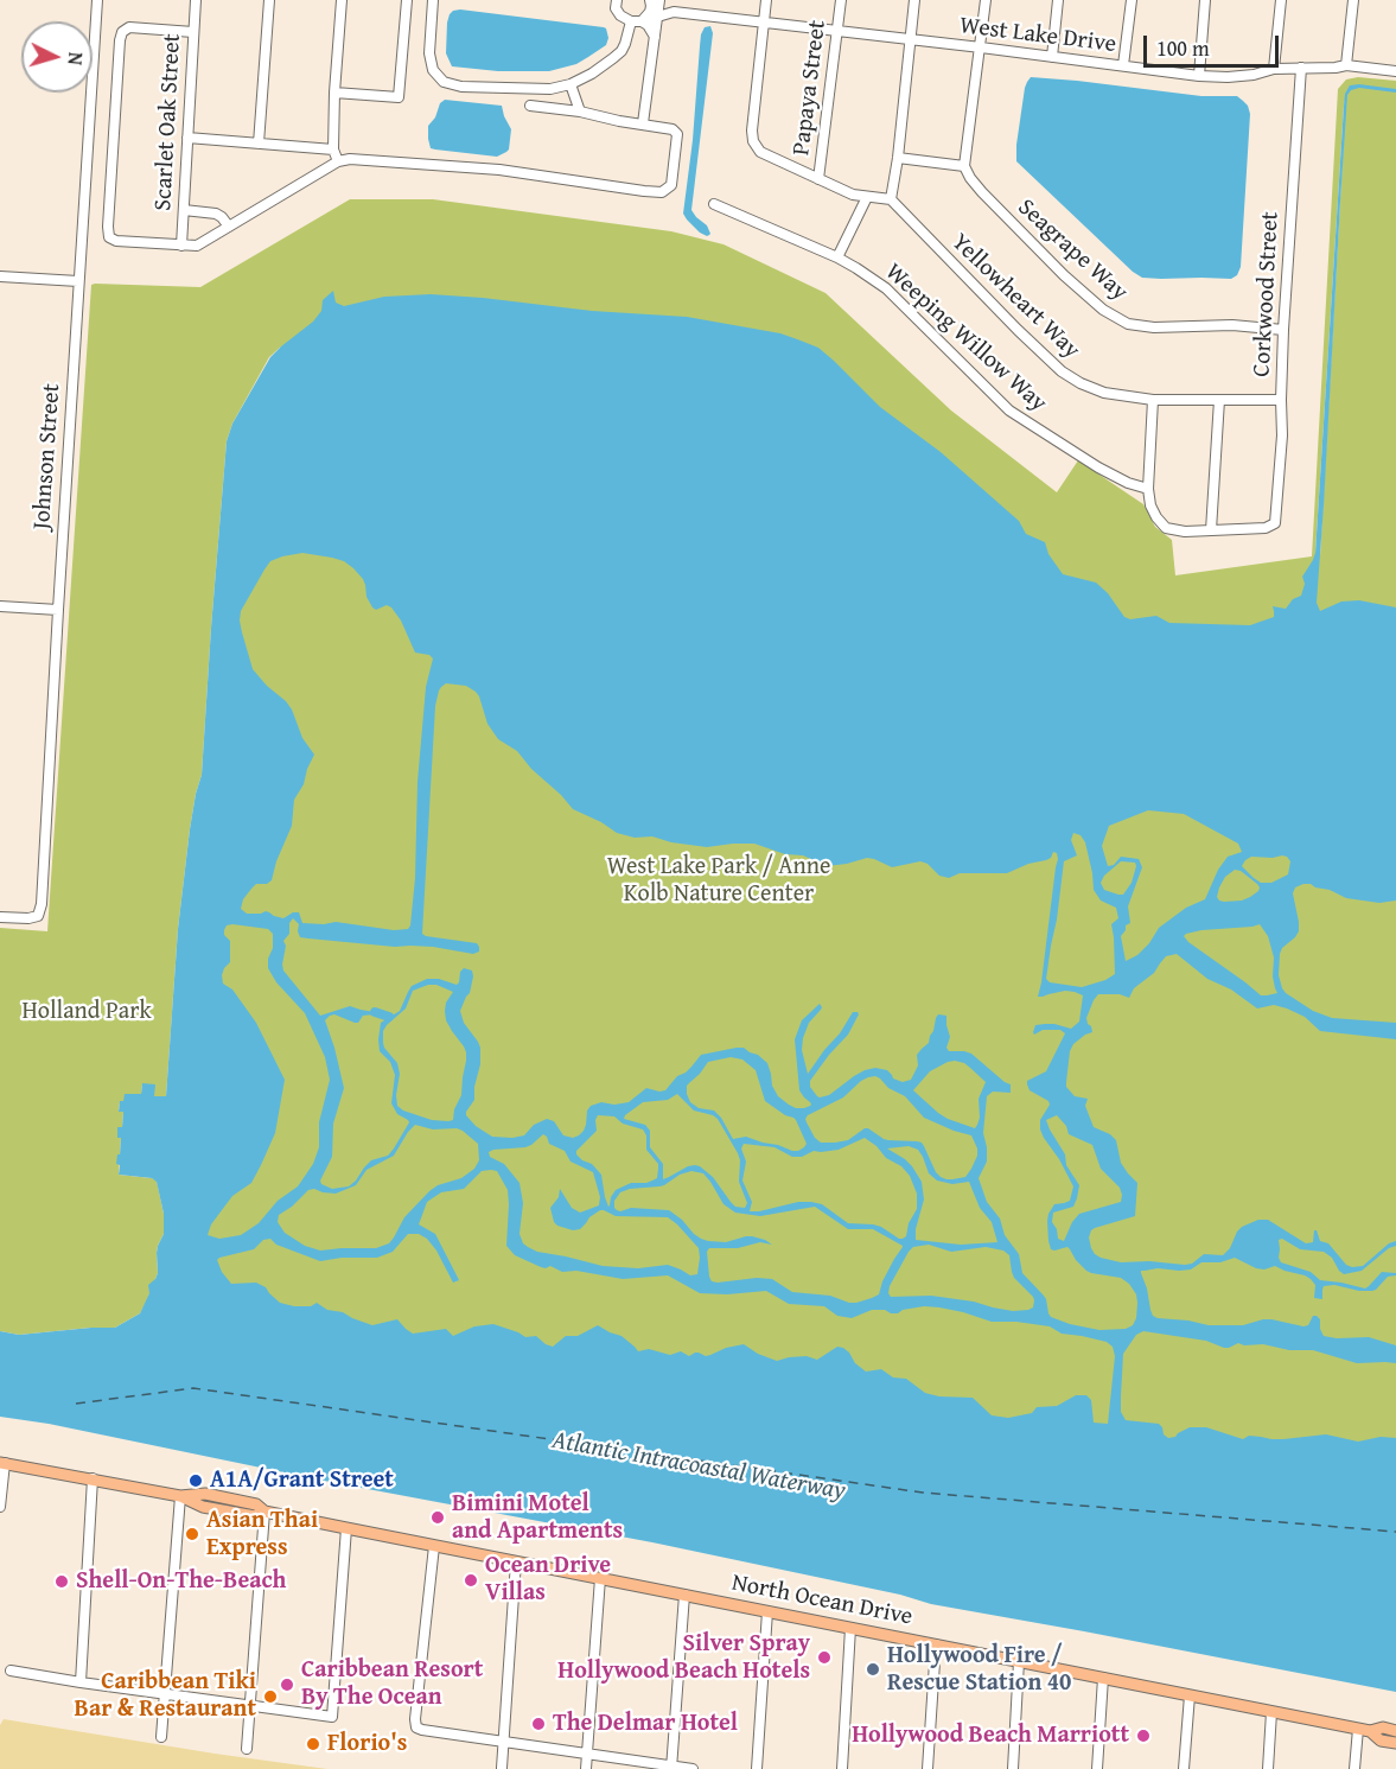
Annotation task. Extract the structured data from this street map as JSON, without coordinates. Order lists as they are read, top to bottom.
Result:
{
  "streets": {
    "main road": ["North Ocean Drive"],
    "street": [
      "West Lake Drive",
      "Papaya Street",
      "Scarlet Oak Street",
      "Seagrape Way",
      "Corkwood Street",
      "Yellowheart Way",
      "Weeping Willow Way",
      "Johnson Street"
    ]
  },
  "crossings": [
    ["West Lake Drive", "Papaya Street"],
    ["West Lake Drive", "Corkwood Street"],
    ["Seagrape Way", "Corkwood Street"],
    ["Corkwood Street", "Yellowheart Way"]
  ],
  "water": ["Atlantic Intracoastal Waterway"],
  "parks": ["West Lake Park / Anne Kolb Nature Center", "Holland Park"],
  "places": [
    "A1A/Grant Street",
    "Bimini Motel and Apartments",
    "Asian Thai Express",
    "Ocean Drive Villas",
    "Shell-On-The-Beach",
    "Silver Spray Hollywood Beach Hotels",
    "Hollywood Fire / Rescue Station 40",
    "Caribbean Resort By The Ocean",
    "Caribbean Tiki Bar & Restaurant",
    "The Delmar Hotel",
    "Hollywood Beach Marriott",
    "Florio's"
  ],
  "scale_bar": "100 m",
  "north": "right"
}
